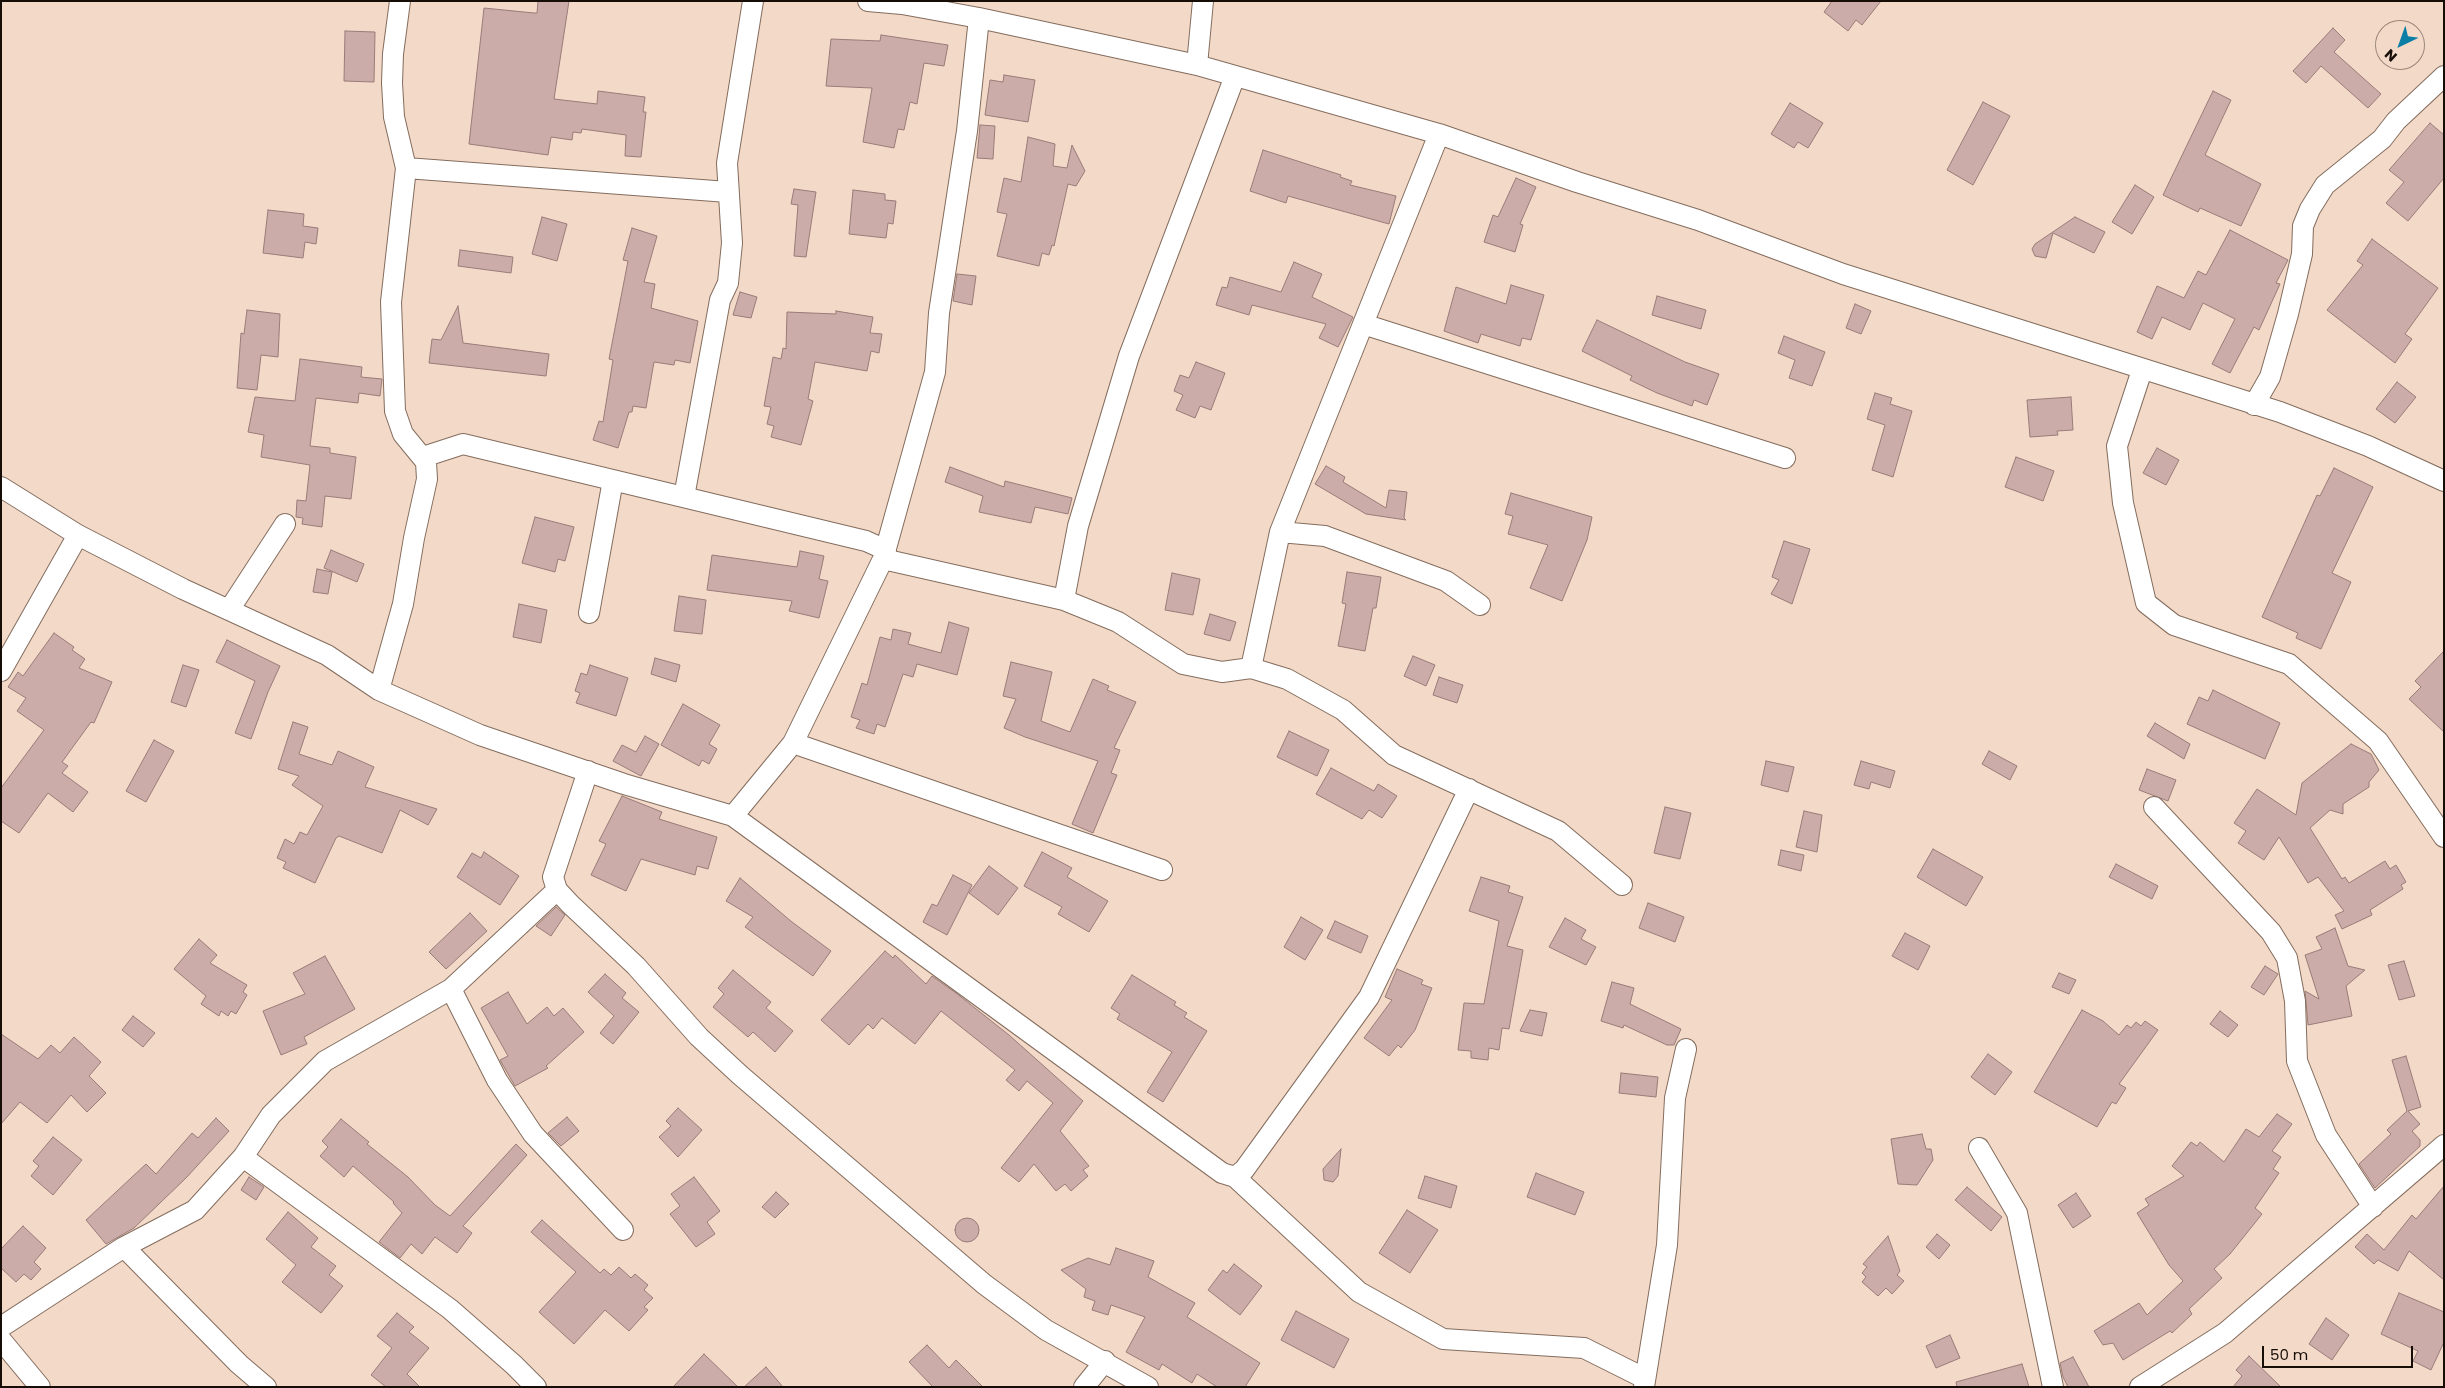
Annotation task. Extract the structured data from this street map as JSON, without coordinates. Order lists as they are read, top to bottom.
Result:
{
  "scale_bar": "50 m",
  "north": "bottom left"
}
